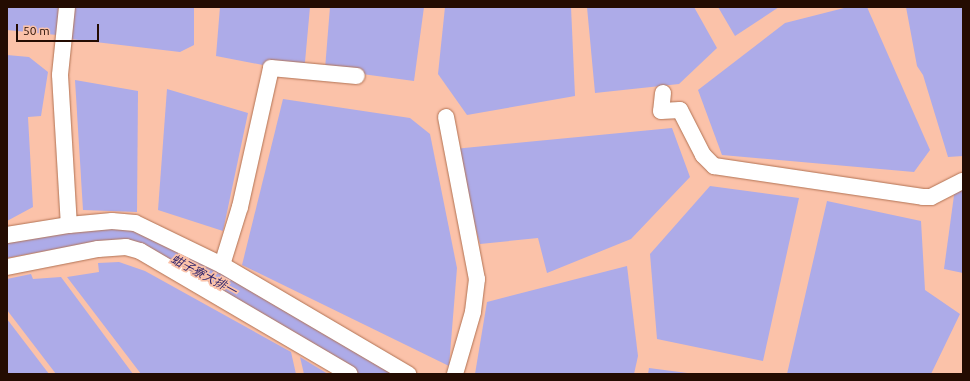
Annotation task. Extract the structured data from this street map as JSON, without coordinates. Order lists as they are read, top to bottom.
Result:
{
  "water": ["蚶子寮大排一"],
  "scale_bar": "50 m"
}
